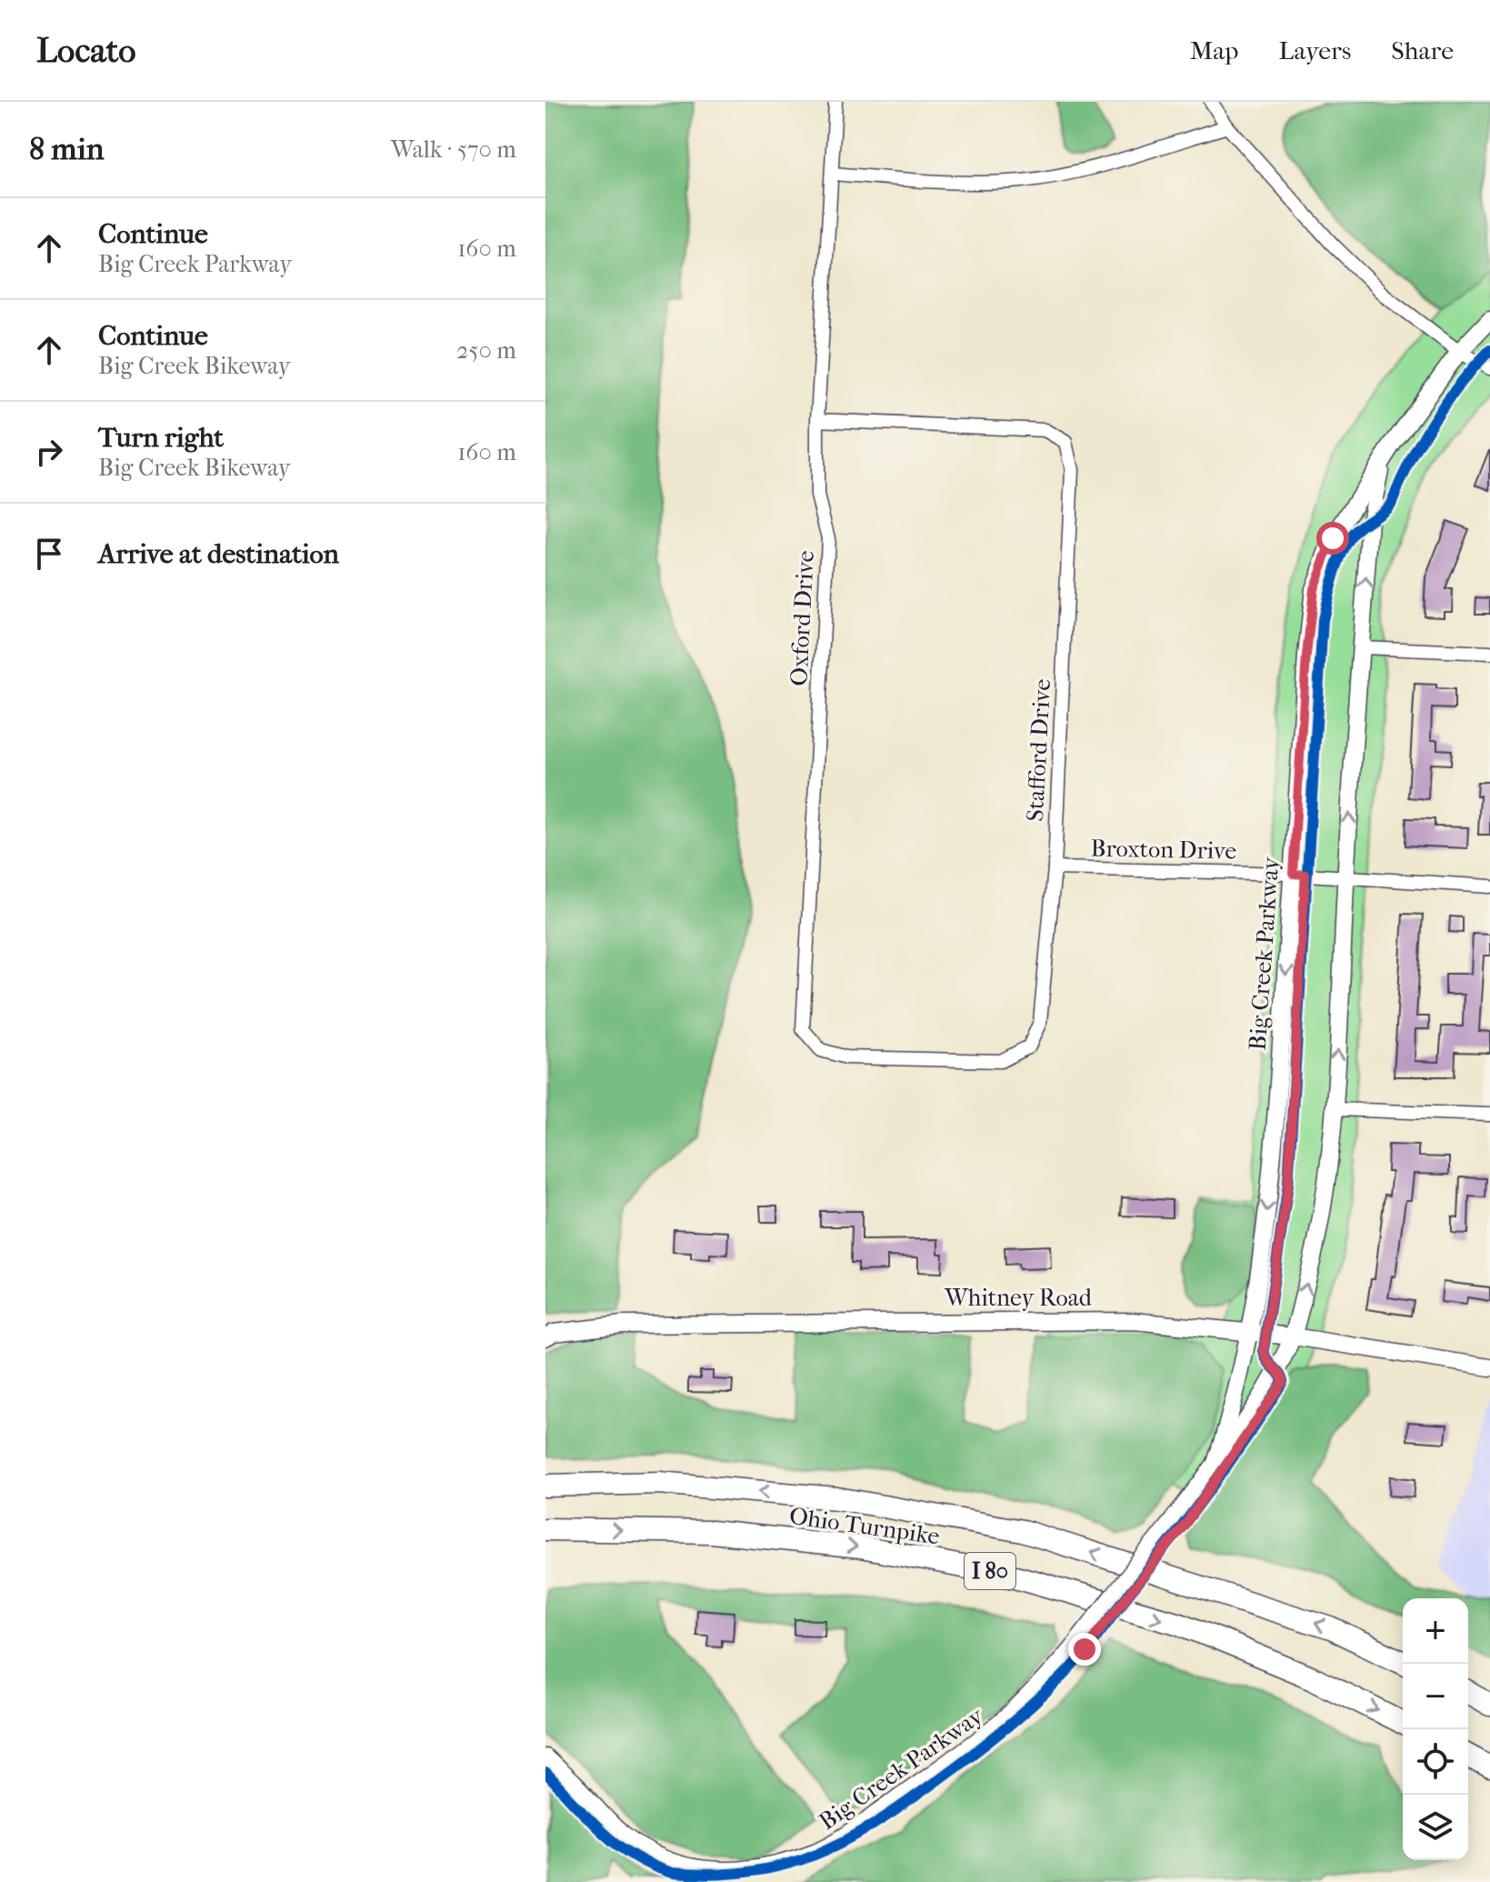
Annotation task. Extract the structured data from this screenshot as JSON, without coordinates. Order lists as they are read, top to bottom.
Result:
{
  "streets": {
    "highway": ["Ohio Turnpike", "I 80"],
    "street": [
      "Oxford Drive",
      "Stafford Drive",
      "Broxton Drive",
      "Big Creek Parkway",
      "Whitney Road"
    ]
  },
  "crossings": [
    ["Oxford Drive", "Stafford Drive"],
    ["Stafford Drive", "Broxton Drive"],
    ["Broxton Drive", "Big Creek Parkway"],
    ["Big Creek Parkway", "Whitney Road"]
  ],
  "page": {
    "header": "Locato",
    "nav": ["Map", "Layers", "Share"],
    "heading": ["8 min", "Walk · 570 m"],
    "list": [
      ["Continue", "Big Creek Parkway", "160 m"],
      ["Continue", "Big Creek Bikeway", "250 m"],
      ["Turn right", "Big Creek Bikeway", "160 m"],
      "Arrive at destination"
    ],
    "map_buttons": ["+", "−"]
  }
}
